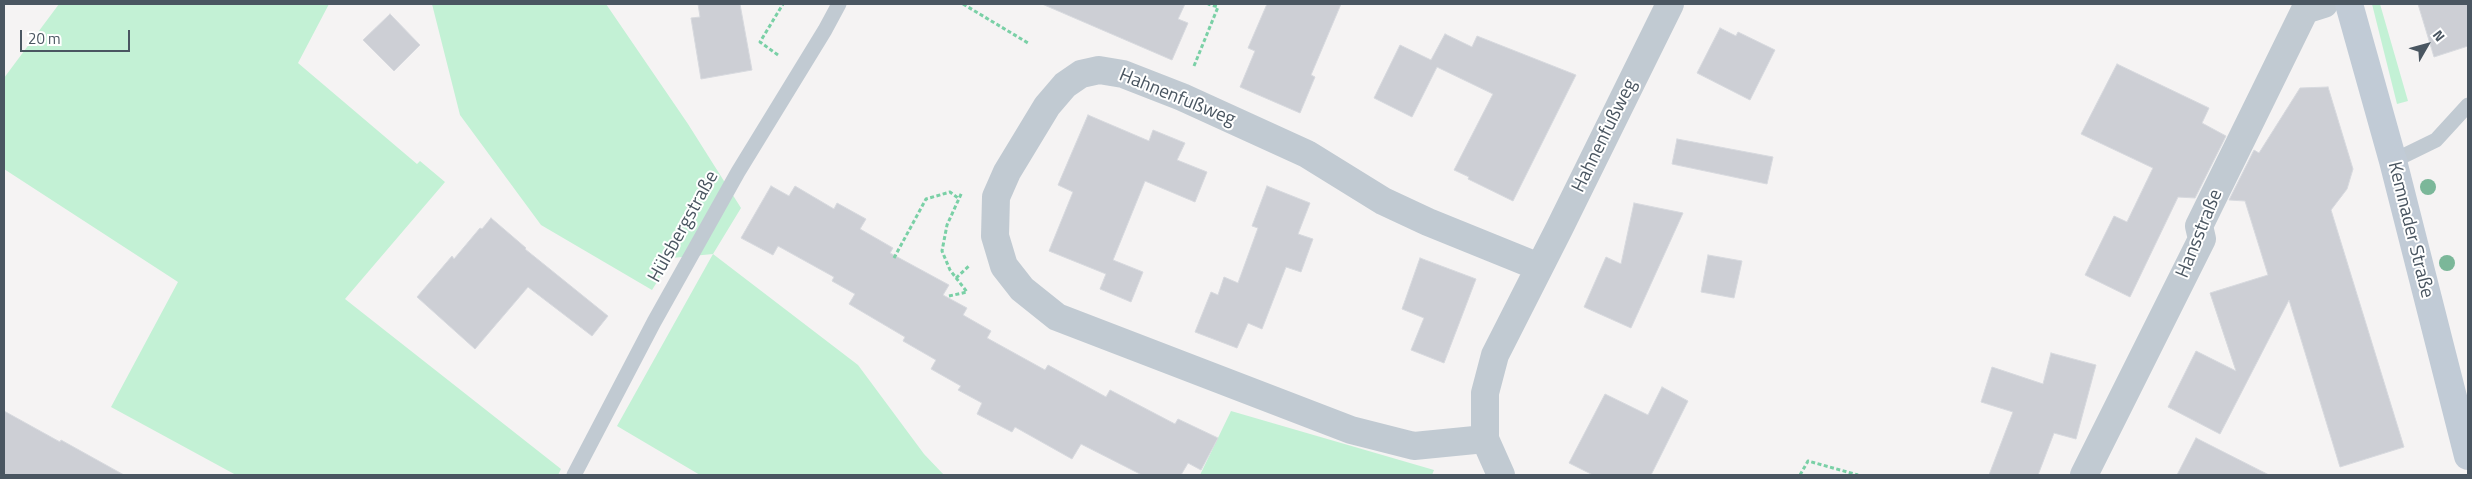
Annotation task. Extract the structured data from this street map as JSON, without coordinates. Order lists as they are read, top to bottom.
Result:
{
  "streets": {
    "street": ["Hahnenfußweg", "Kemnader Straße", "Hansstraße"],
    "lane": ["Hülsbergstraße"]
  },
  "scale_bar": "20 m",
  "north": "top right"
}
